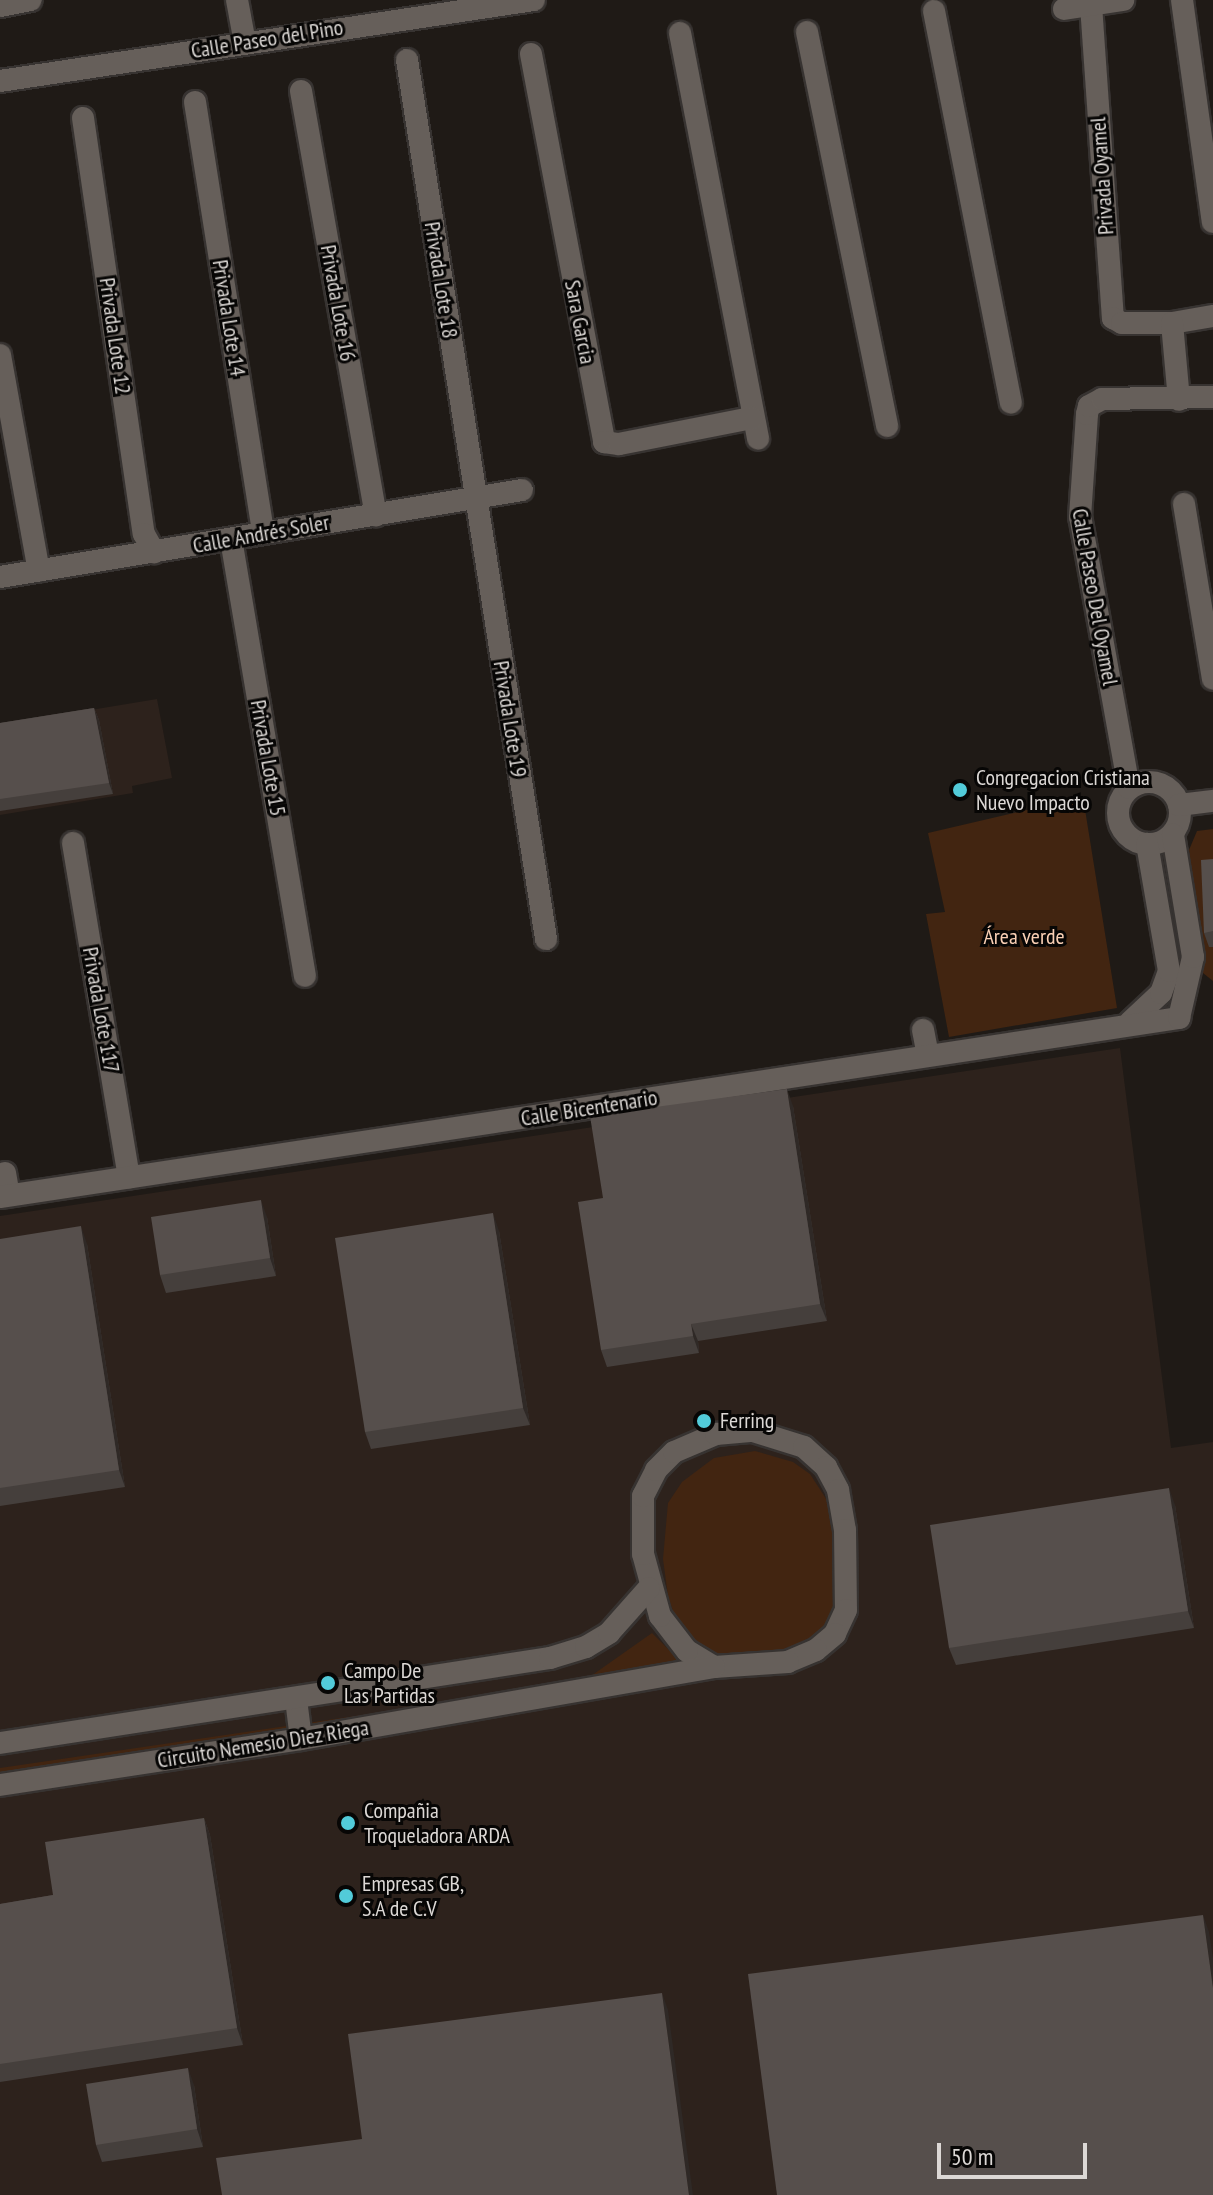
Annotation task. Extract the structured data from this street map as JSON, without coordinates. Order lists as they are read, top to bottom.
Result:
{
  "streets": {
    "street": [
      "Calle Paseo del Pino",
      "Privada Oyamel",
      "Privada Lote 18",
      "Privada Lote 16",
      "Privada Lote 14",
      "Sara Garcia",
      "Privada Lote 12",
      "Calle Andrés Soler",
      "Calle Paseo Del Oyamel",
      "Privada Lote 19",
      "Privada Lote 15",
      "Privada Lote 117",
      "Calle Bicentenario",
      "Circuito Nemesio Diez Riega"
    ]
  },
  "crossings": [
    ["Privada Lote 18", "Calle Andrés Soler"],
    ["Privada Lote 18", "Privada Lote 19"],
    ["Privada Lote 16", "Calle Andrés Soler"],
    ["Privada Lote 14", "Calle Andrés Soler"],
    ["Privada Lote 12", "Calle Andrés Soler"],
    ["Calle Andrés Soler", "Privada Lote 19"],
    ["Calle Andrés Soler", "Privada Lote 15"],
    ["Calle Paseo Del Oyamel", "Calle Bicentenario"],
    ["Privada Lote 117", "Calle Bicentenario"]
  ],
  "parks": ["Área verde"],
  "places": [
    "Congregacion Cristiana Nuevo Impacto",
    "Ferring",
    "Campo De Las Partidas",
    "Compañia Troqueladora ARDA",
    "Empresas GB, S.A de C.V"
  ],
  "scale_bar": "50 m"
}
